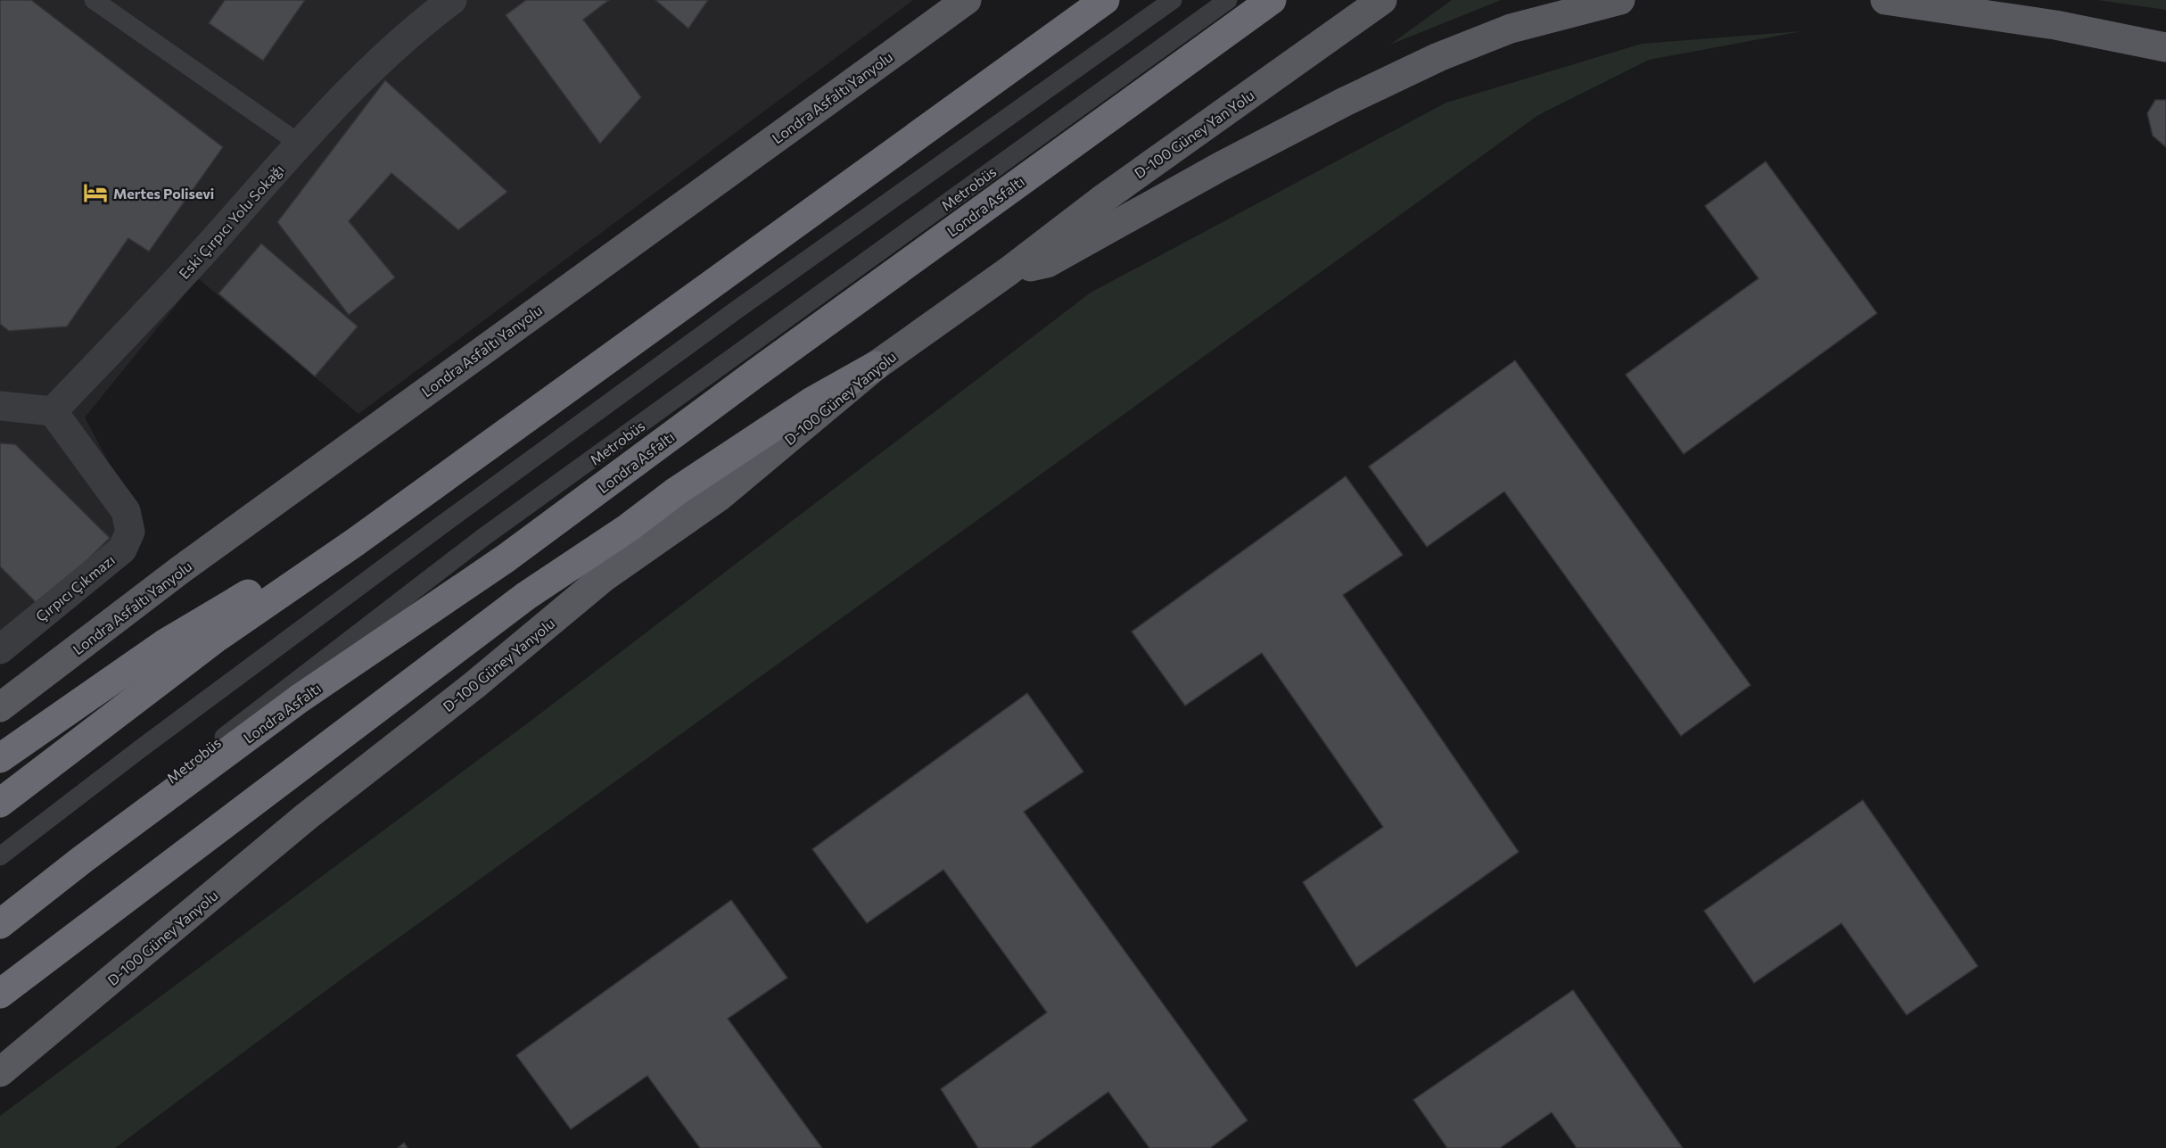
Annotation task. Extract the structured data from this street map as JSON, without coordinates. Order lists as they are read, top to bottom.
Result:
{
  "streets": {
    "highway": ["Londra Asfaltı"],
    "main road": ["Londra Asfaltı Yanyolu", "D-100 Güney Yan Yolu", "D-100 Güney Yanyolu"],
    "street": ["Eski Çırpıcı Yolu Sokağı", "Çırpıcı Çıkmazı"],
    "lane": ["Metrobüs"]
  },
  "crossings": [
    ["D-100 Güney Yan Yolu", "D-100 Güney Yanyolu"],
    ["Eski Çırpıcı Yolu Sokağı", "Çırpıcı Çıkmazı"]
  ],
  "places": {
    "hotel": ["Mertes Polisevi"]
  }
}
